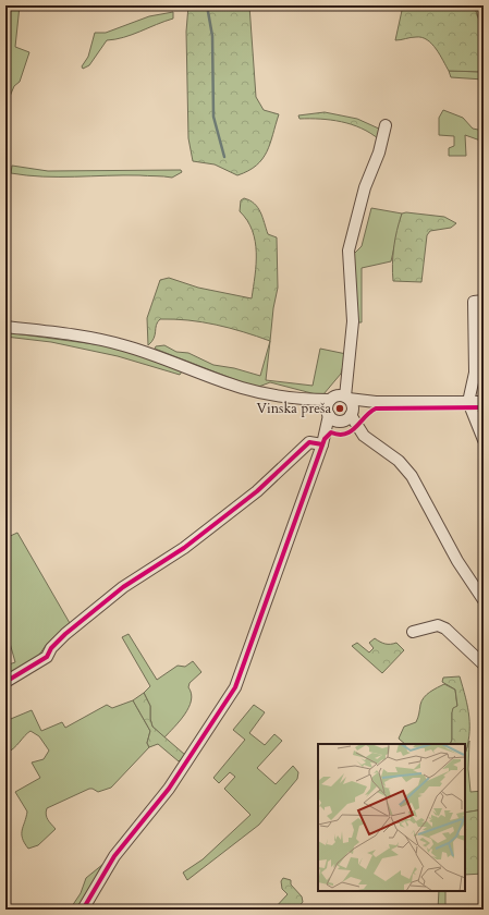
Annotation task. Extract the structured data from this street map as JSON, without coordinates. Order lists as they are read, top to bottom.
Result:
{
  "places": ["Vinska preša"]
}
